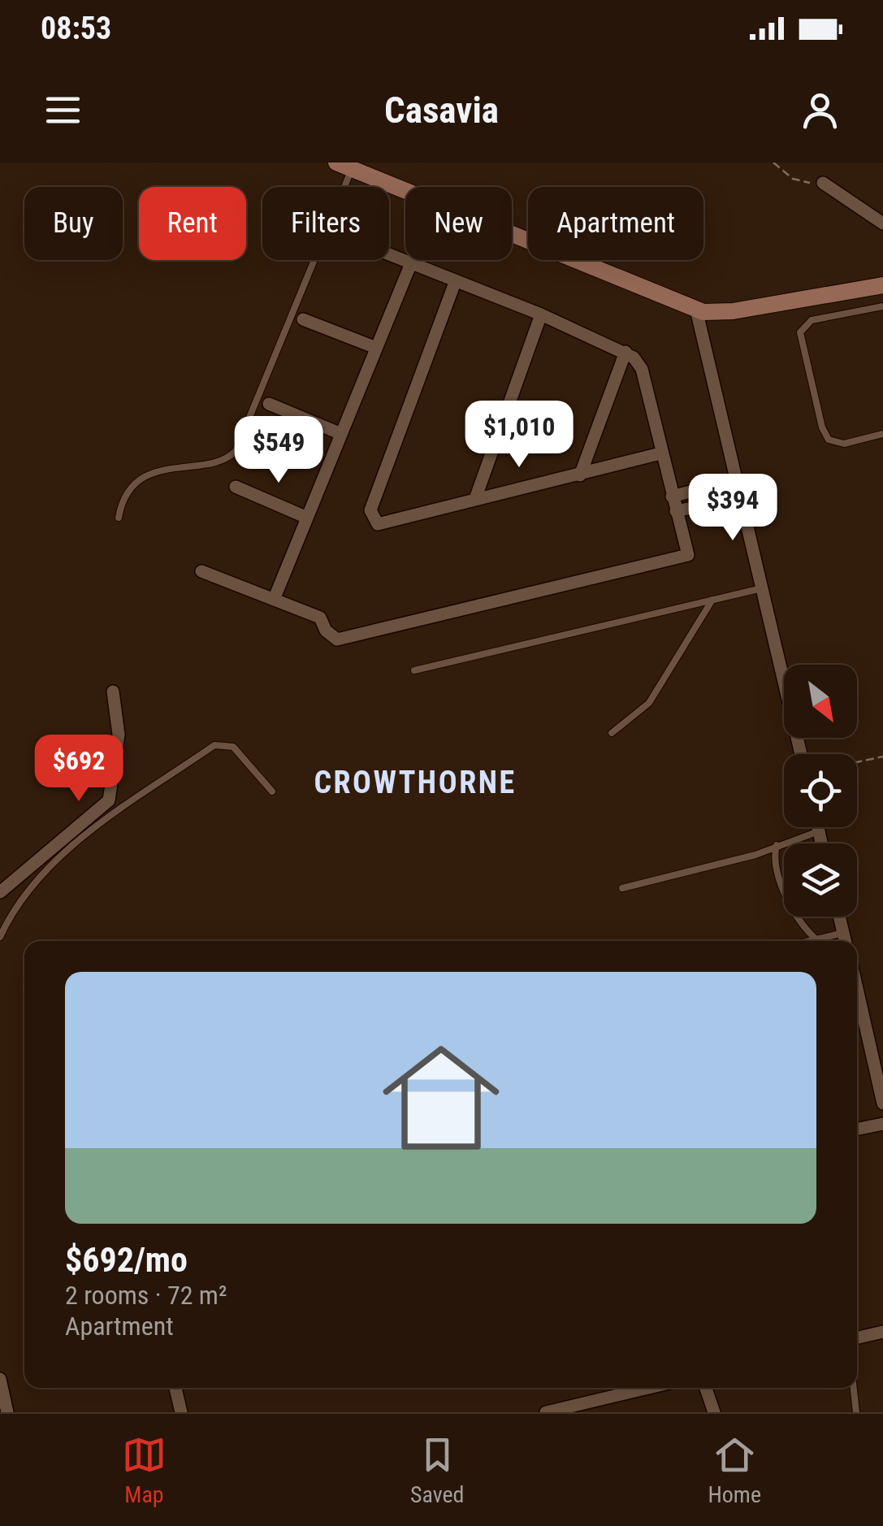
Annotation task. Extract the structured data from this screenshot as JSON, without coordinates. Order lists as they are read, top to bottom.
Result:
{
  "districts": ["CROWTHORNE"],
  "north": "bottom right",
  "page": {
    "status": "08:53",
    "header": "Casavia",
    "chip": [
      "Buy",
      "Rent",
      "Filters",
      "New",
      "Apartment"
    ],
    "price": [
      "$1,010",
      "$549",
      "$394",
      "$692"
    ],
    "list": [
      {
        "name": "$692/mo",
        "note": "2 rooms · 72 m² · Apartment"
      }
    ],
    "tabs": ["Map", "Saved", "Home"]
  }
}
